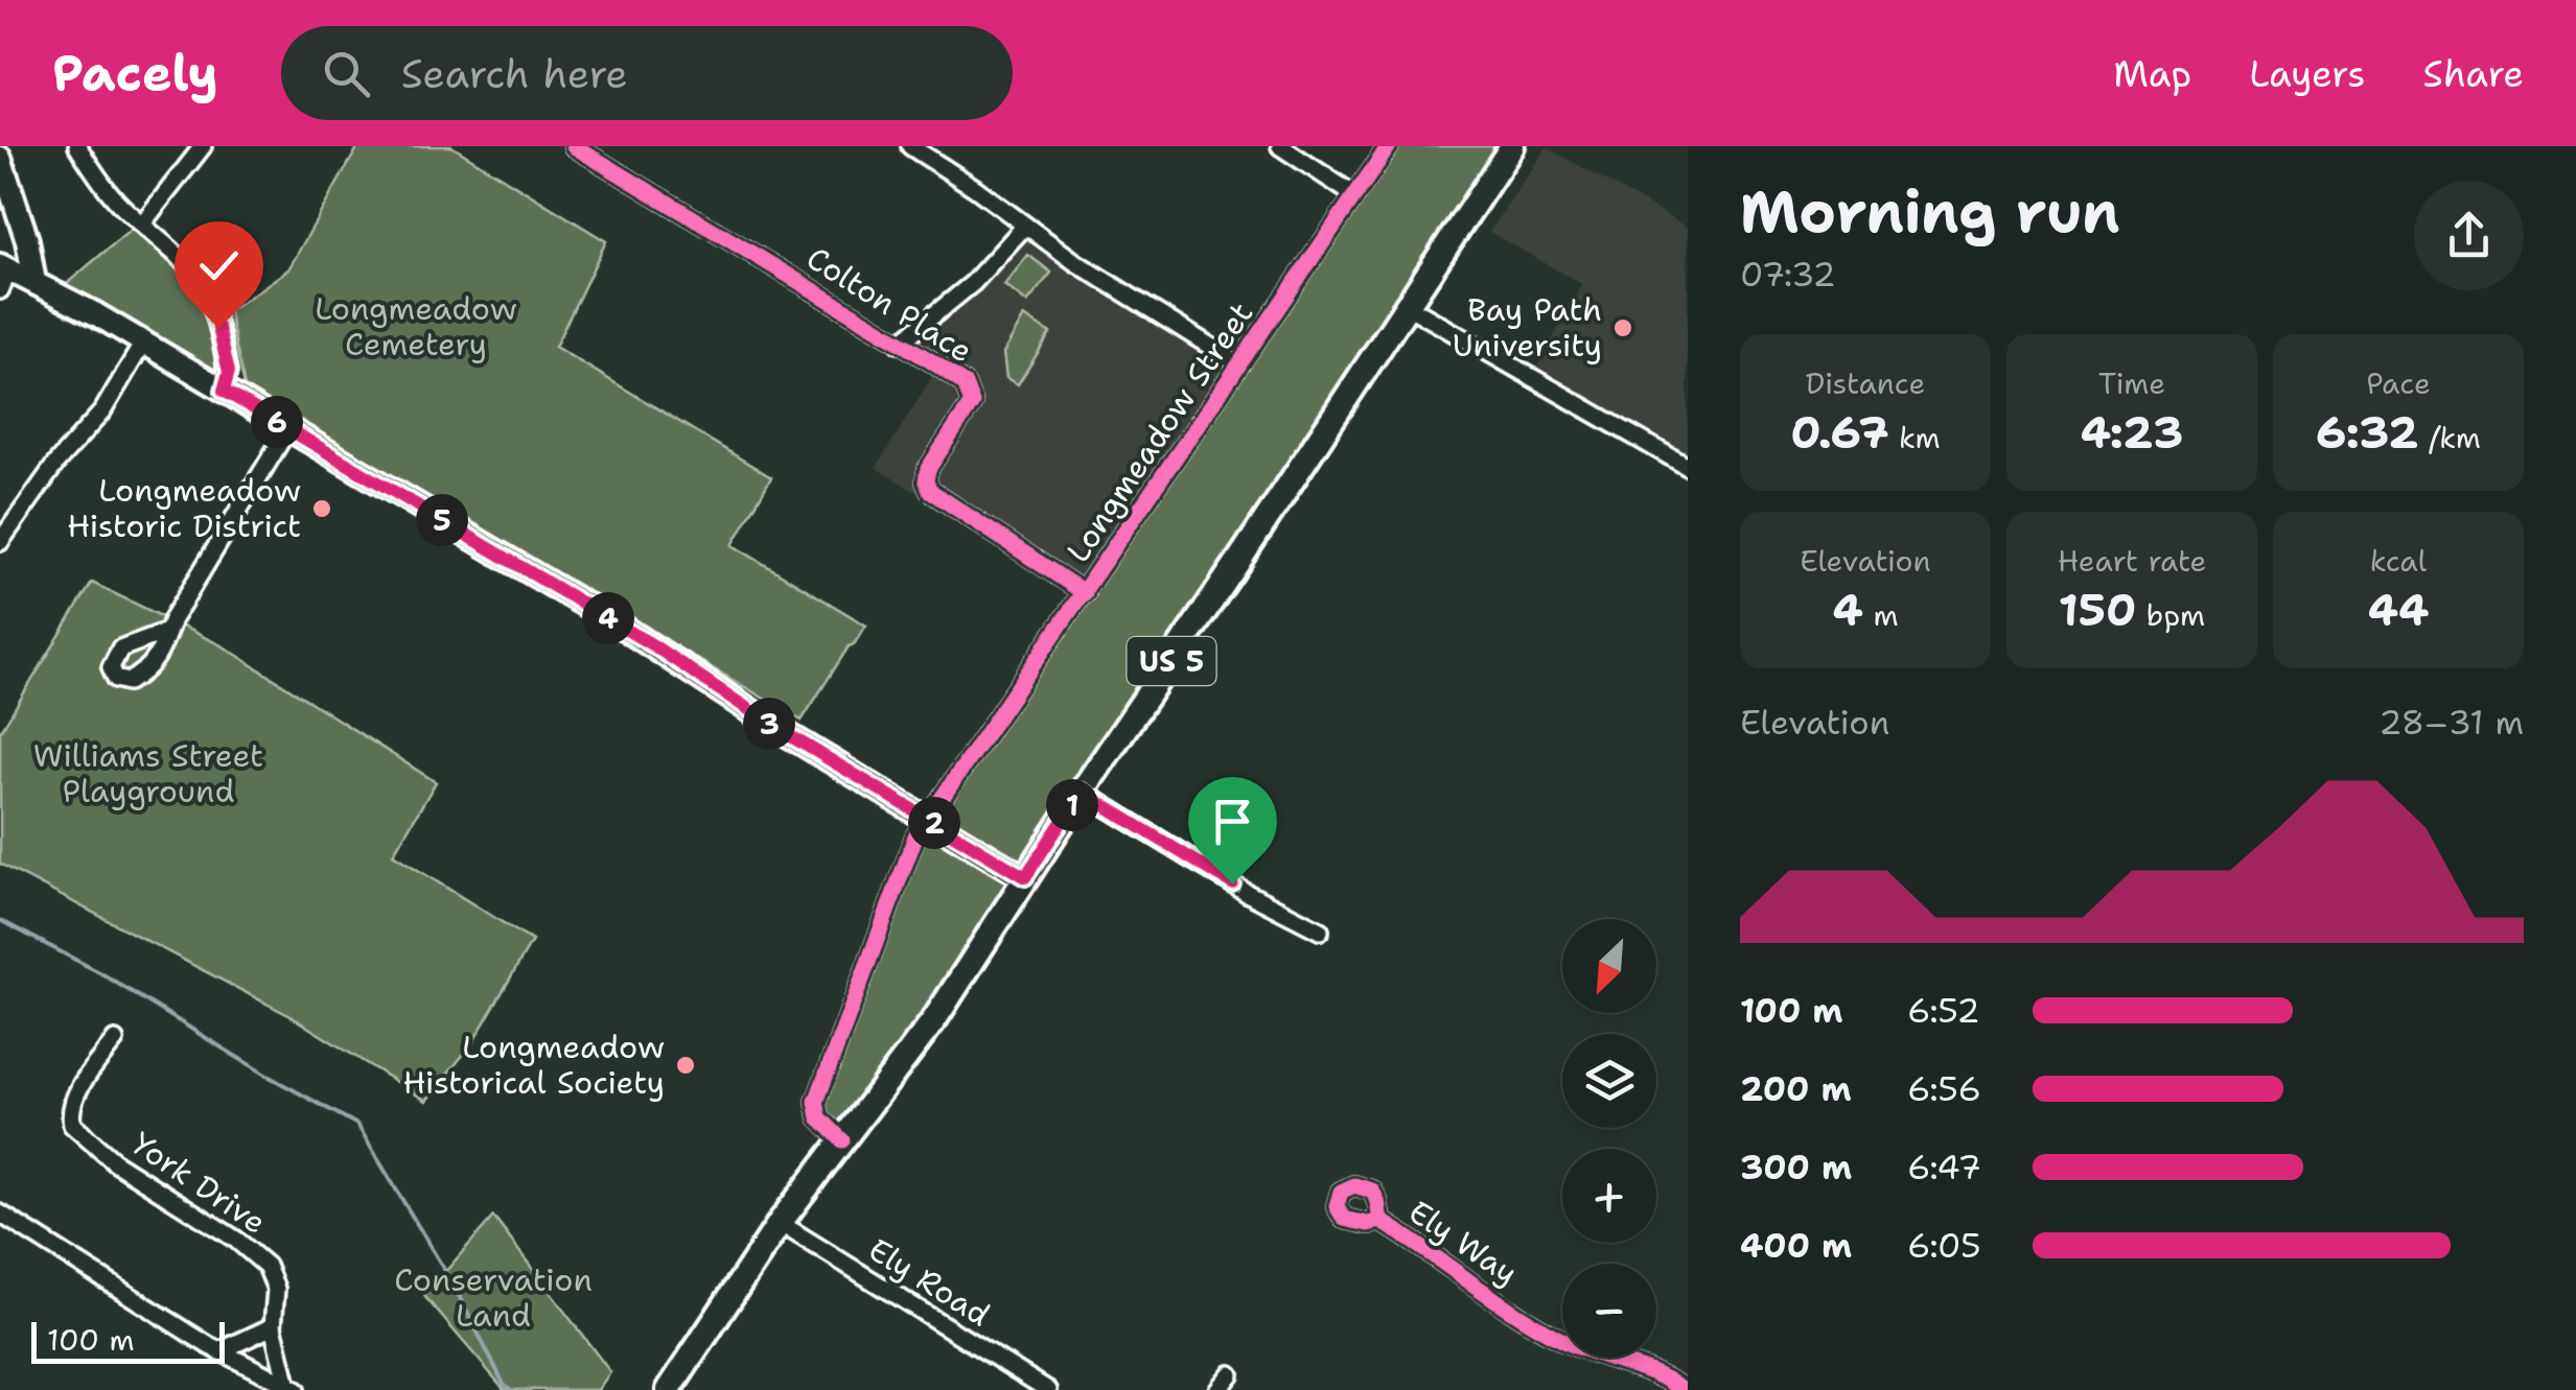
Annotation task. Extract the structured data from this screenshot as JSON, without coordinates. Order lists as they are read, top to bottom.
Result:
{
  "streets": {
    "main road": ["US 5"],
    "street": [
      "Colton Place",
      "Longmeadow Street",
      "York Drive",
      "Ely Way",
      "Ely Road"
    ]
  },
  "crossings": [
    ["Colton Place", "Longmeadow Street"],
    ["Longmeadow Street", "US 5"],
    ["US 5", "Ely Road"]
  ],
  "parks": ["Longmeadow Cemetery", "Williams Street Playground", "Conservation Land"],
  "places": ["Bay Path University", "Longmeadow Historic District", "Longmeadow Historical Society"],
  "scale_bar": "100 m",
  "north": "bottom left",
  "page": {
    "header": "Pacely",
    "search": "Search here",
    "nav": ["Map", "Layers", "Share"],
    "heading": ["Morning run", "07:32"],
    "stats": [
      ["Distance", "0.67 km"],
      ["Time", "4:23"],
      ["Pace", "6:32 /km"],
      ["Elevation", "4 m"],
      ["Heart rate", "150 bpm"],
      ["kcal", "44"]
    ],
    "pins": [
      "6",
      "5",
      "4",
      "3",
      "1",
      "2"
    ],
    "chart": ["Elevation", "28–31 m"],
    "map_buttons": ["+", "−"],
    "list": [
      {
        "name": "100 m",
        "note": "6:52"
      },
      {
        "name": "200 m",
        "note": "6:56"
      },
      {
        "name": "300 m",
        "note": "6:47"
      },
      {
        "name": "400 m",
        "note": "6:05"
      }
    ],
    "scale": "100 m"
  }
}
